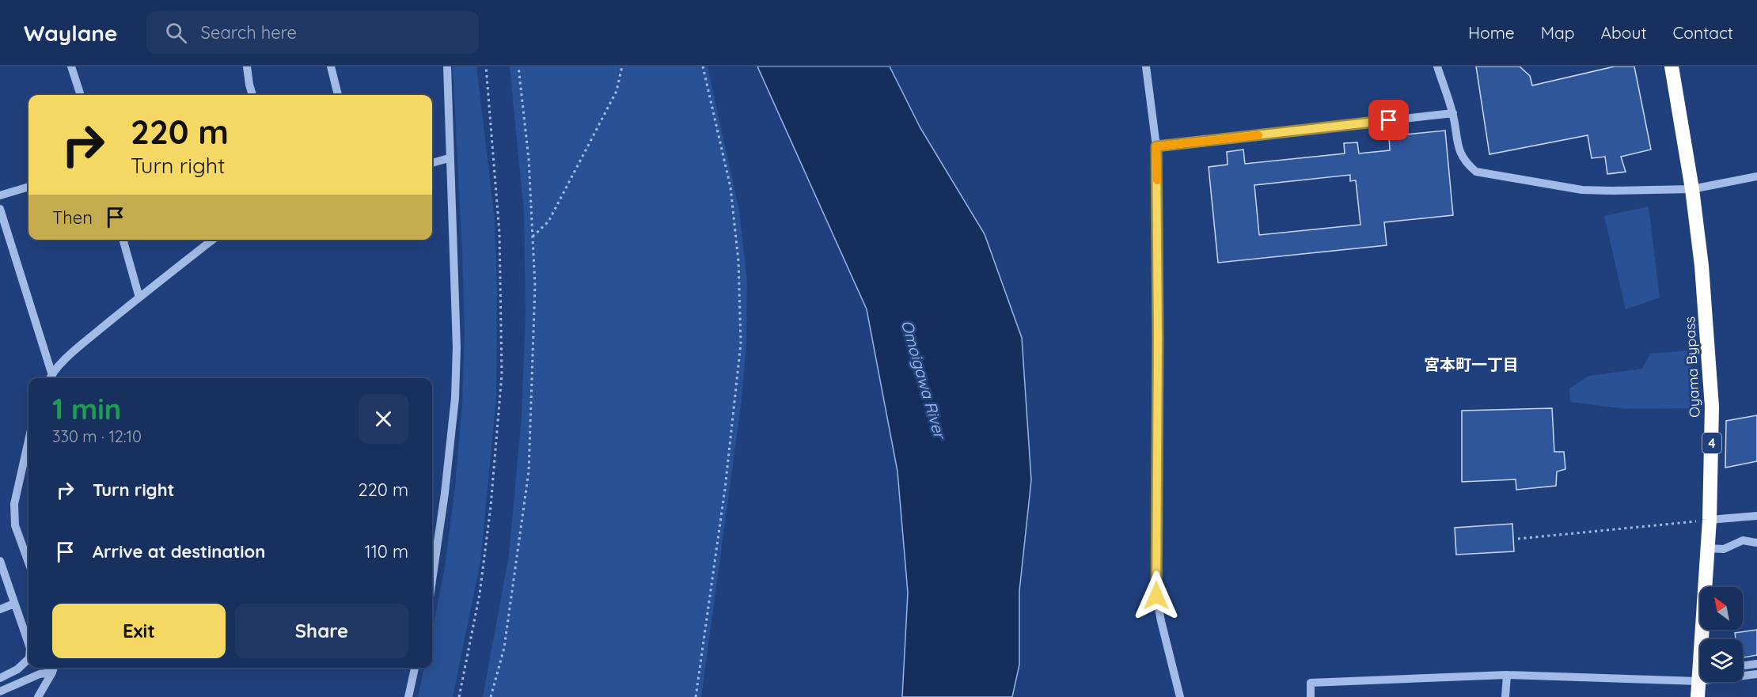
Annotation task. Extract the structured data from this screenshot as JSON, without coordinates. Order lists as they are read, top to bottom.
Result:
{
  "streets": {
    "highway": ["Oyama Bypass", "4"]
  },
  "districts": ["宮本町一丁目"],
  "water": ["Omoigawa River"],
  "north": "top left",
  "page": {
    "header": "Waylane",
    "search": "Search here",
    "nav": [
      "Home",
      "Map",
      "About",
      "Contact"
    ],
    "turn": ["220 m", "Turn right"],
    "then": "Then",
    "heading": ["1 min", "330 m · 12:10"],
    "list": [
      {
        "name": "Turn right",
        "value": "220 m"
      },
      {
        "name": "Arrive at destination",
        "value": "110 m"
      }
    ],
    "buttons": ["Exit", "Share"]
  }
}
